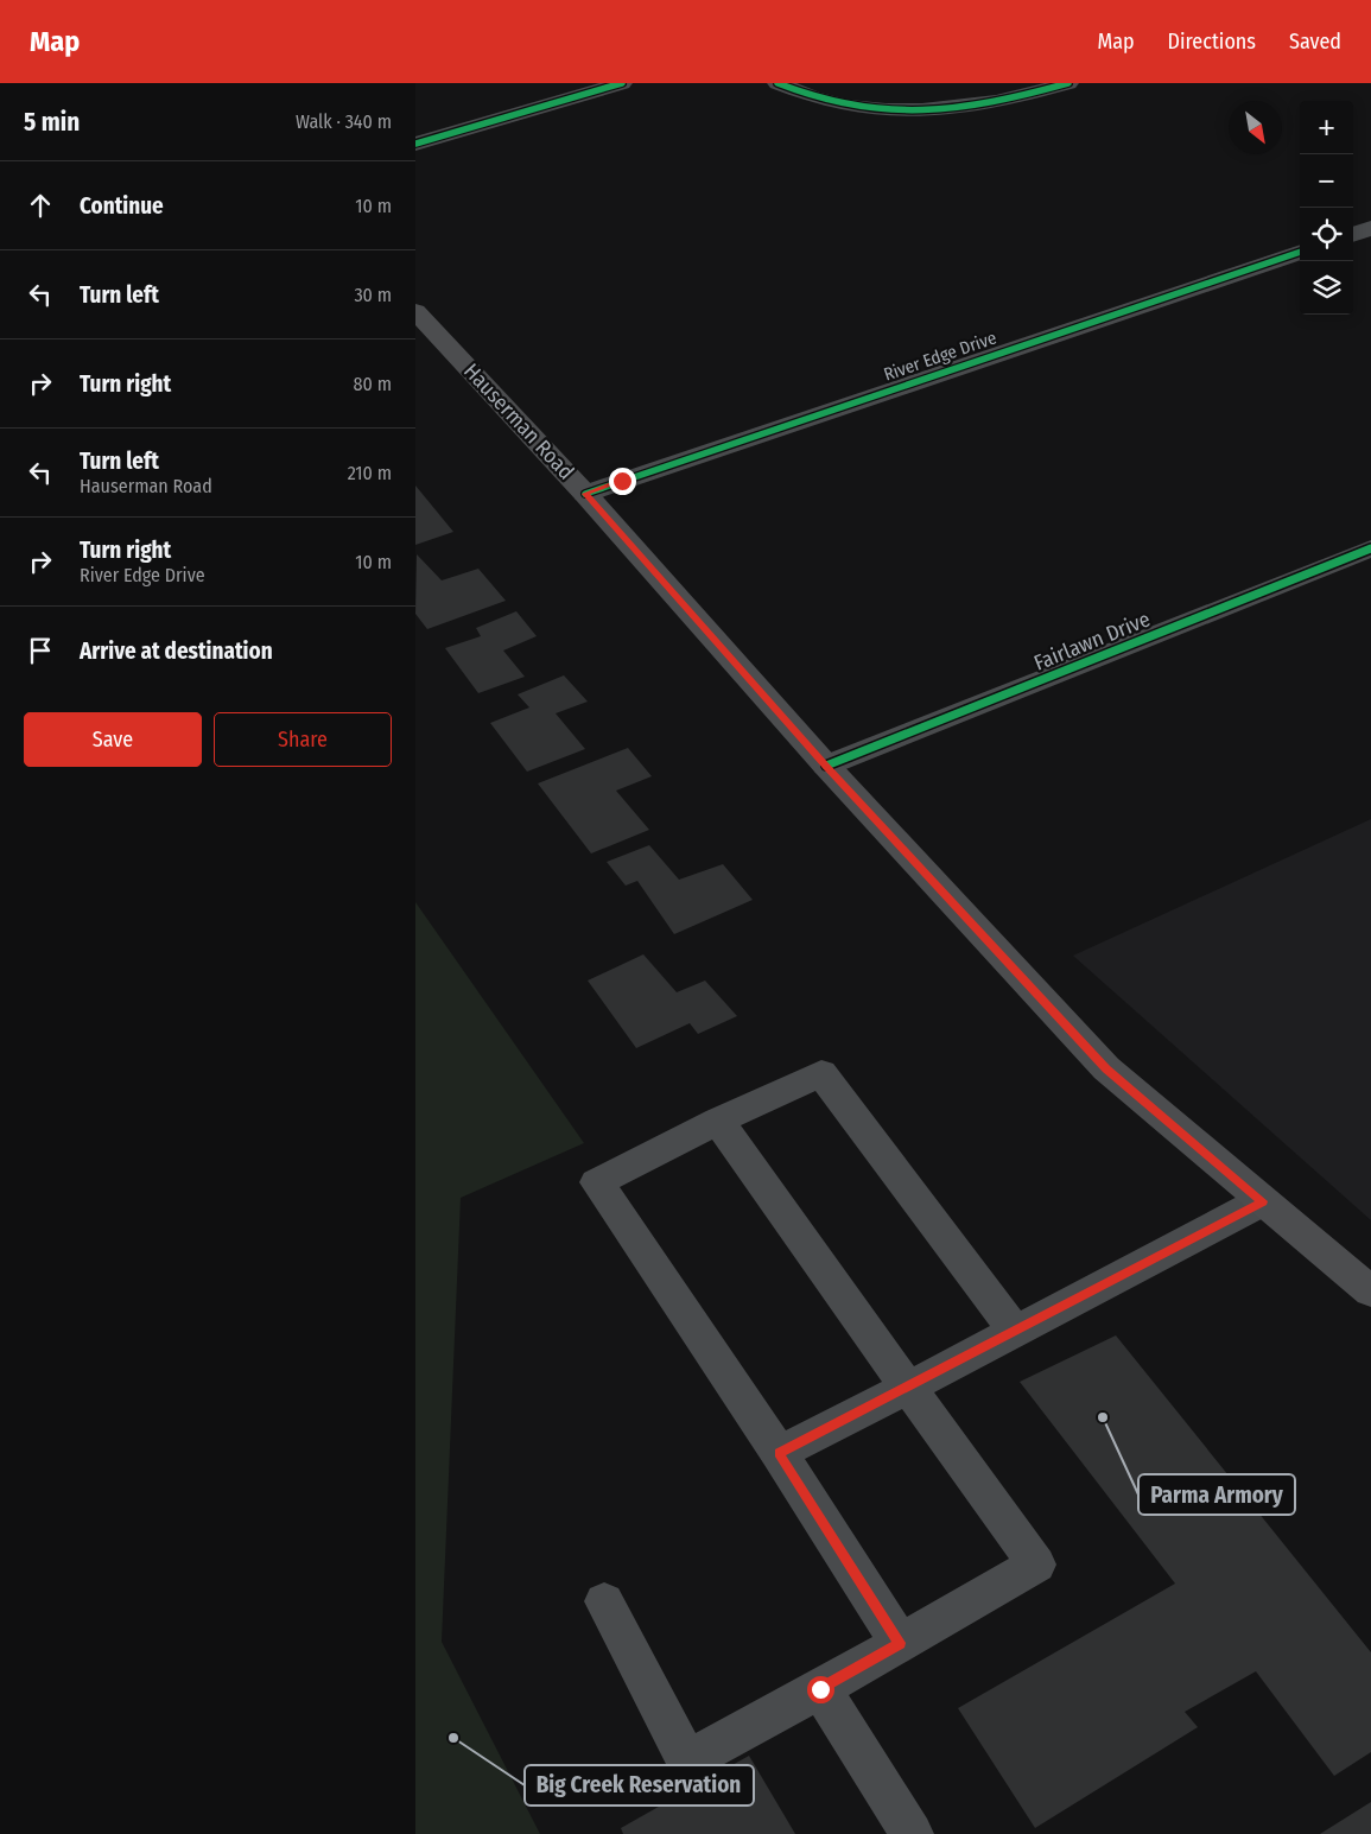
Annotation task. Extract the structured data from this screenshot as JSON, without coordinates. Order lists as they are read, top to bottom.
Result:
{
  "streets": {
    "main road": ["Hauserman Road"],
    "street": ["River Edge Drive", "Fairlawn Drive"]
  },
  "crossings": [
    ["River Edge Drive", "Hauserman Road"],
    ["Hauserman Road", "Fairlawn Drive"]
  ],
  "places": ["Parma Armory", "Big Creek Reservation"],
  "north": "bottom right",
  "page": {
    "header": "Map",
    "nav": ["Map", "Directions", "Saved"],
    "heading": ["5 min", "Walk · 340 m"],
    "map_buttons": ["+", "−"],
    "list": [
      ["Continue", "10 m"],
      ["Turn left", "30 m"],
      ["Turn right", "80 m"],
      ["Turn left", "Hauserman Road", "210 m"],
      ["Turn right", "River Edge Drive", "10 m"],
      "Arrive at destination"
    ],
    "buttons": ["Save", "Share"]
  }
}
